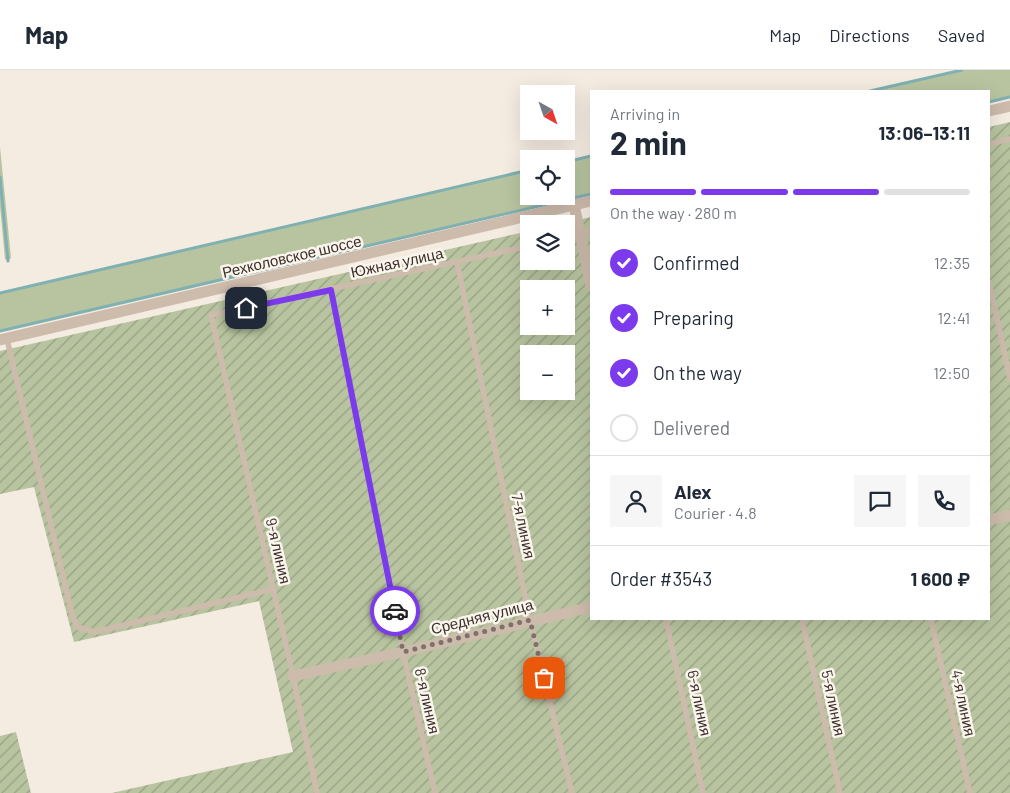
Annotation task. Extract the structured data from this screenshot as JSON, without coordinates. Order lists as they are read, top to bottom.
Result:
{
  "streets": {
    "street": ["Рехколовское шоссе", "Средняя улица"],
    "lane": [
      "Южная улица",
      "7-я линия",
      "9-я линия",
      "8-я линия",
      "6-я линия",
      "5-я линия",
      "4-я линия"
    ]
  },
  "crossings": [
    ["Южная улица", "7-я линия"],
    ["Южная улица", "9-я линия"],
    ["Южная улица", "8-я линия"],
    ["7-я линия", "Средняя улица"],
    ["9-я линия", "Средняя улица"],
    ["Средняя улица", "8-я линия"]
  ],
  "north": "bottom right",
  "page": {
    "header": "Map",
    "nav": ["Map", "Directions", "Saved"],
    "map_buttons": ["+", "−"],
    "heading": ["2 min", "Arriving in", "13:06–13:11"],
    "panel": [
      "Alex",
      "Courier · 4.8",
      "Order #3543",
      "1 600 ₽"
    ],
    "bar": "On the way · 280 m",
    "list": [
      ["Confirmed", "12:35"],
      ["Preparing", "12:41"],
      ["On the way", "12:50"],
      "Delivered"
    ]
  }
}
